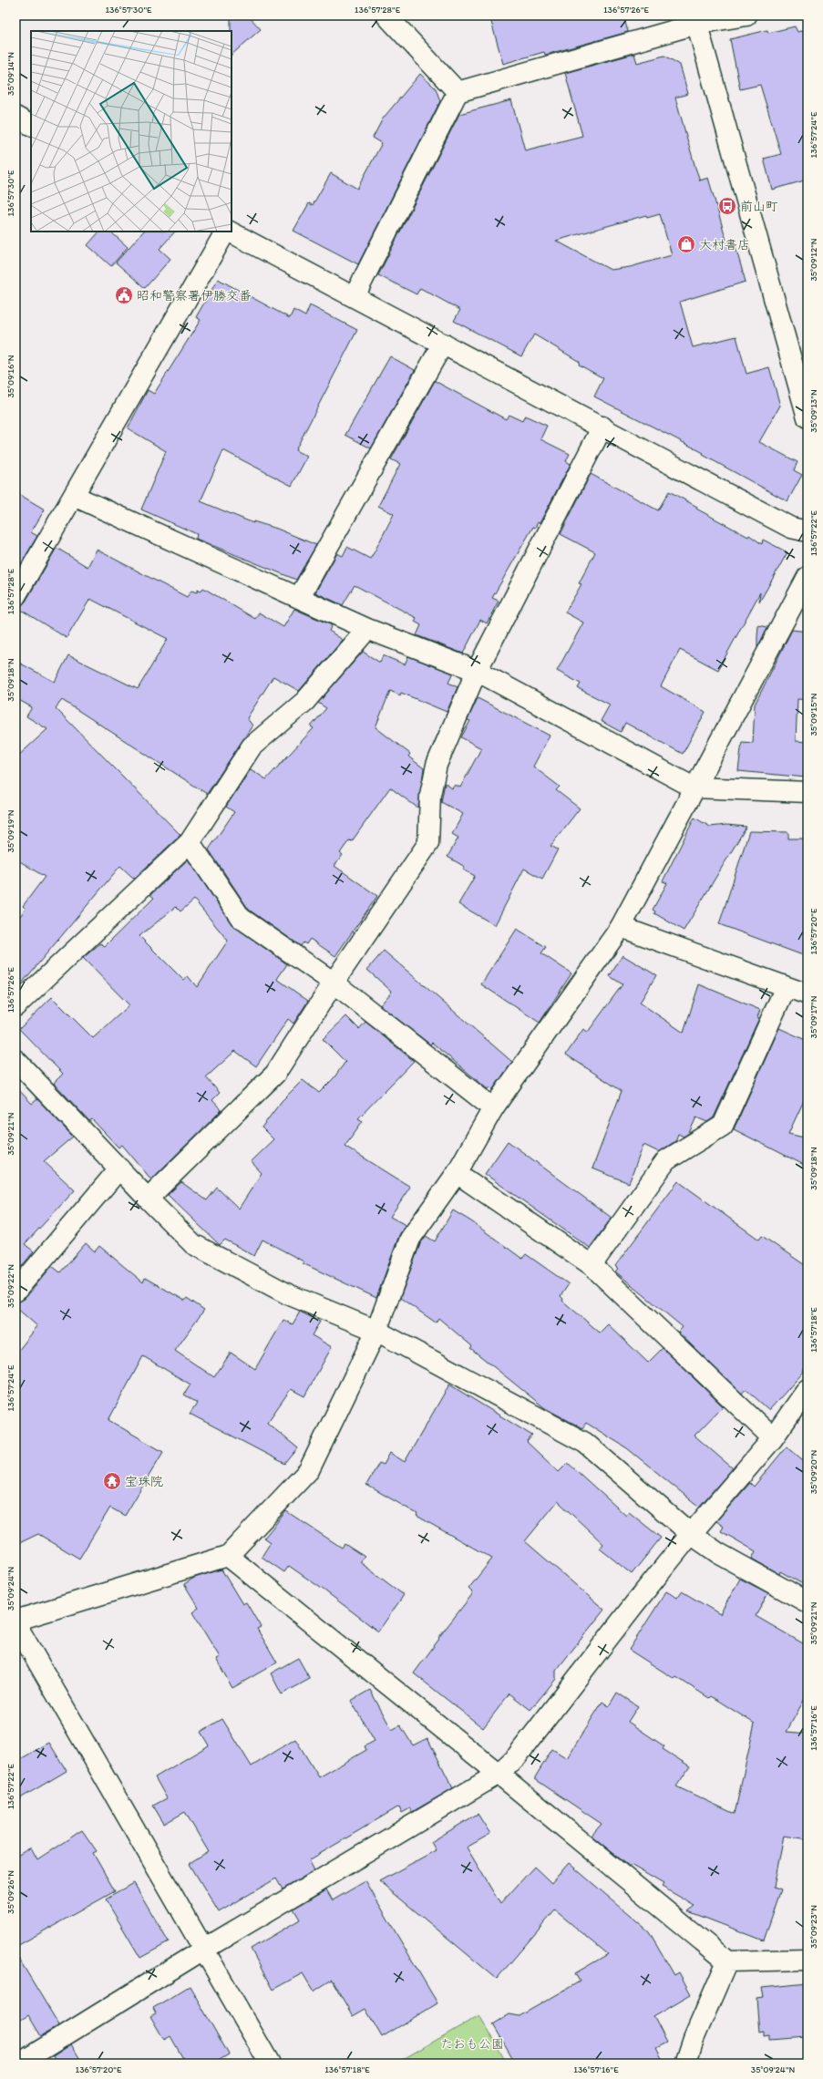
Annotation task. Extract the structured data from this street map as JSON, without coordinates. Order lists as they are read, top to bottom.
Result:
{
  "parks": ["たおも公園"],
  "places": {
    "bus stop": ["前山町"],
    "shop": ["大村書店"],
    "public building": ["昭和警察署伊勝交番"],
    "temple": ["宝珠院"]
  },
  "coordinates": [
    "136°57'30\"E",
    "136°57'28\"E",
    "136°57'26\"E",
    "35°09'14\"N",
    "136°57'24\"E",
    "35°09'12\"N",
    "35°09'16\"N",
    "35°09'13\"N",
    "136°57'22\"E",
    "35°09'18\"N",
    "35°09'15\"N",
    "35°09'19\"N",
    "136°57'20\"E",
    "35°09'17\"N",
    "35°09'21\"N",
    "35°09'22\"N",
    "136°57'18\"E",
    "35°09'20\"N",
    "35°09'24\"N",
    "136°57'16\"E",
    "35°09'26\"N",
    "35°09'23\"N"
  ]
}
